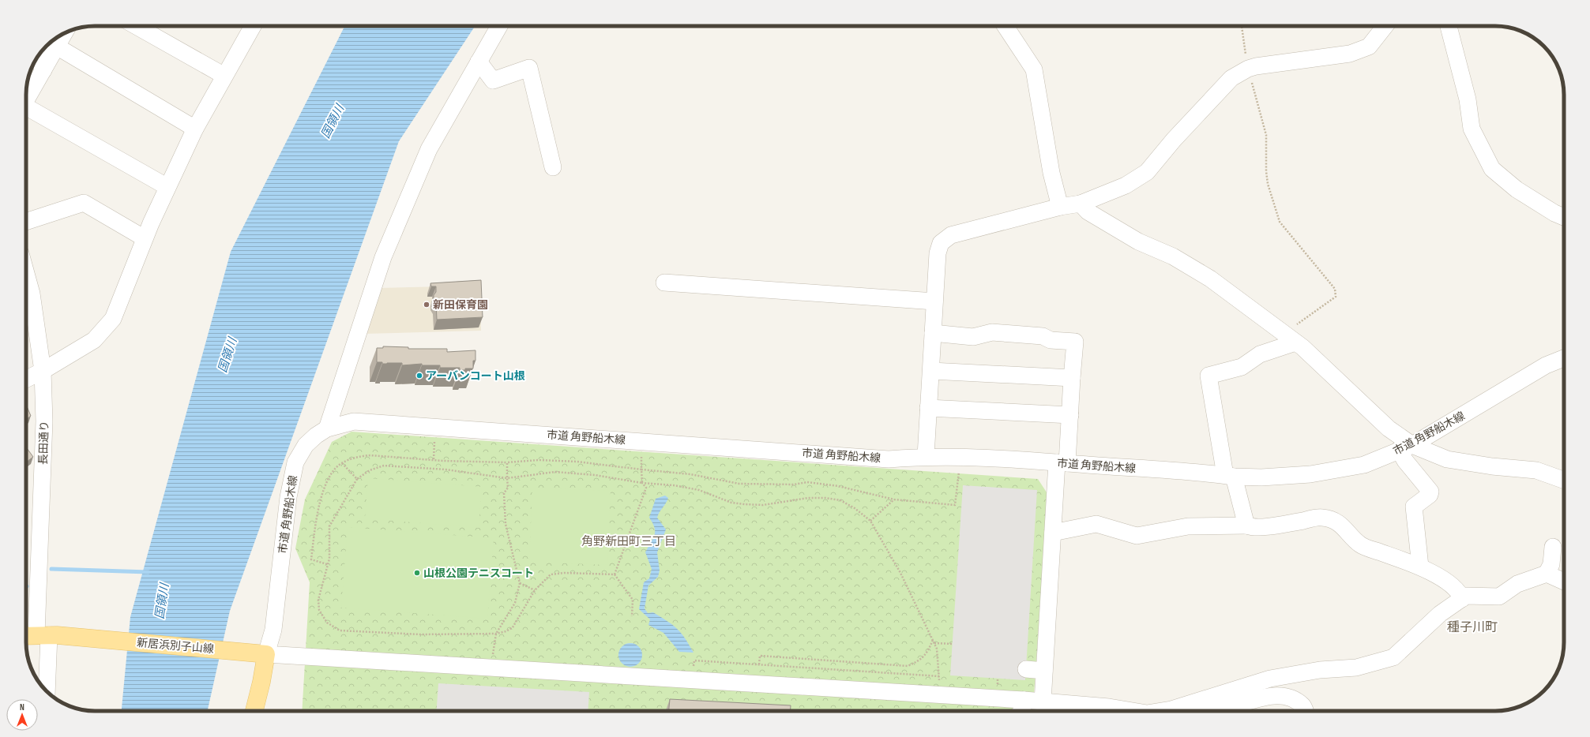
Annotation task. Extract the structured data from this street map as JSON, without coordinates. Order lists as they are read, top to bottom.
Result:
{
  "streets": {
    "main road": ["新居浜別子山線"],
    "street": ["市道 角野船木線", "長田通り"]
  },
  "crossings": [
    ["市道 角野船木線", "新居浜別子山線"],
    ["長田通り", "新居浜別子山線"]
  ],
  "districts": ["角野新田町三丁目", "種子川町"],
  "water": ["国領川"],
  "places": ["新田保育園", "アーバンコート山根", "山根公園テニスコート"],
  "north": "top"
}
